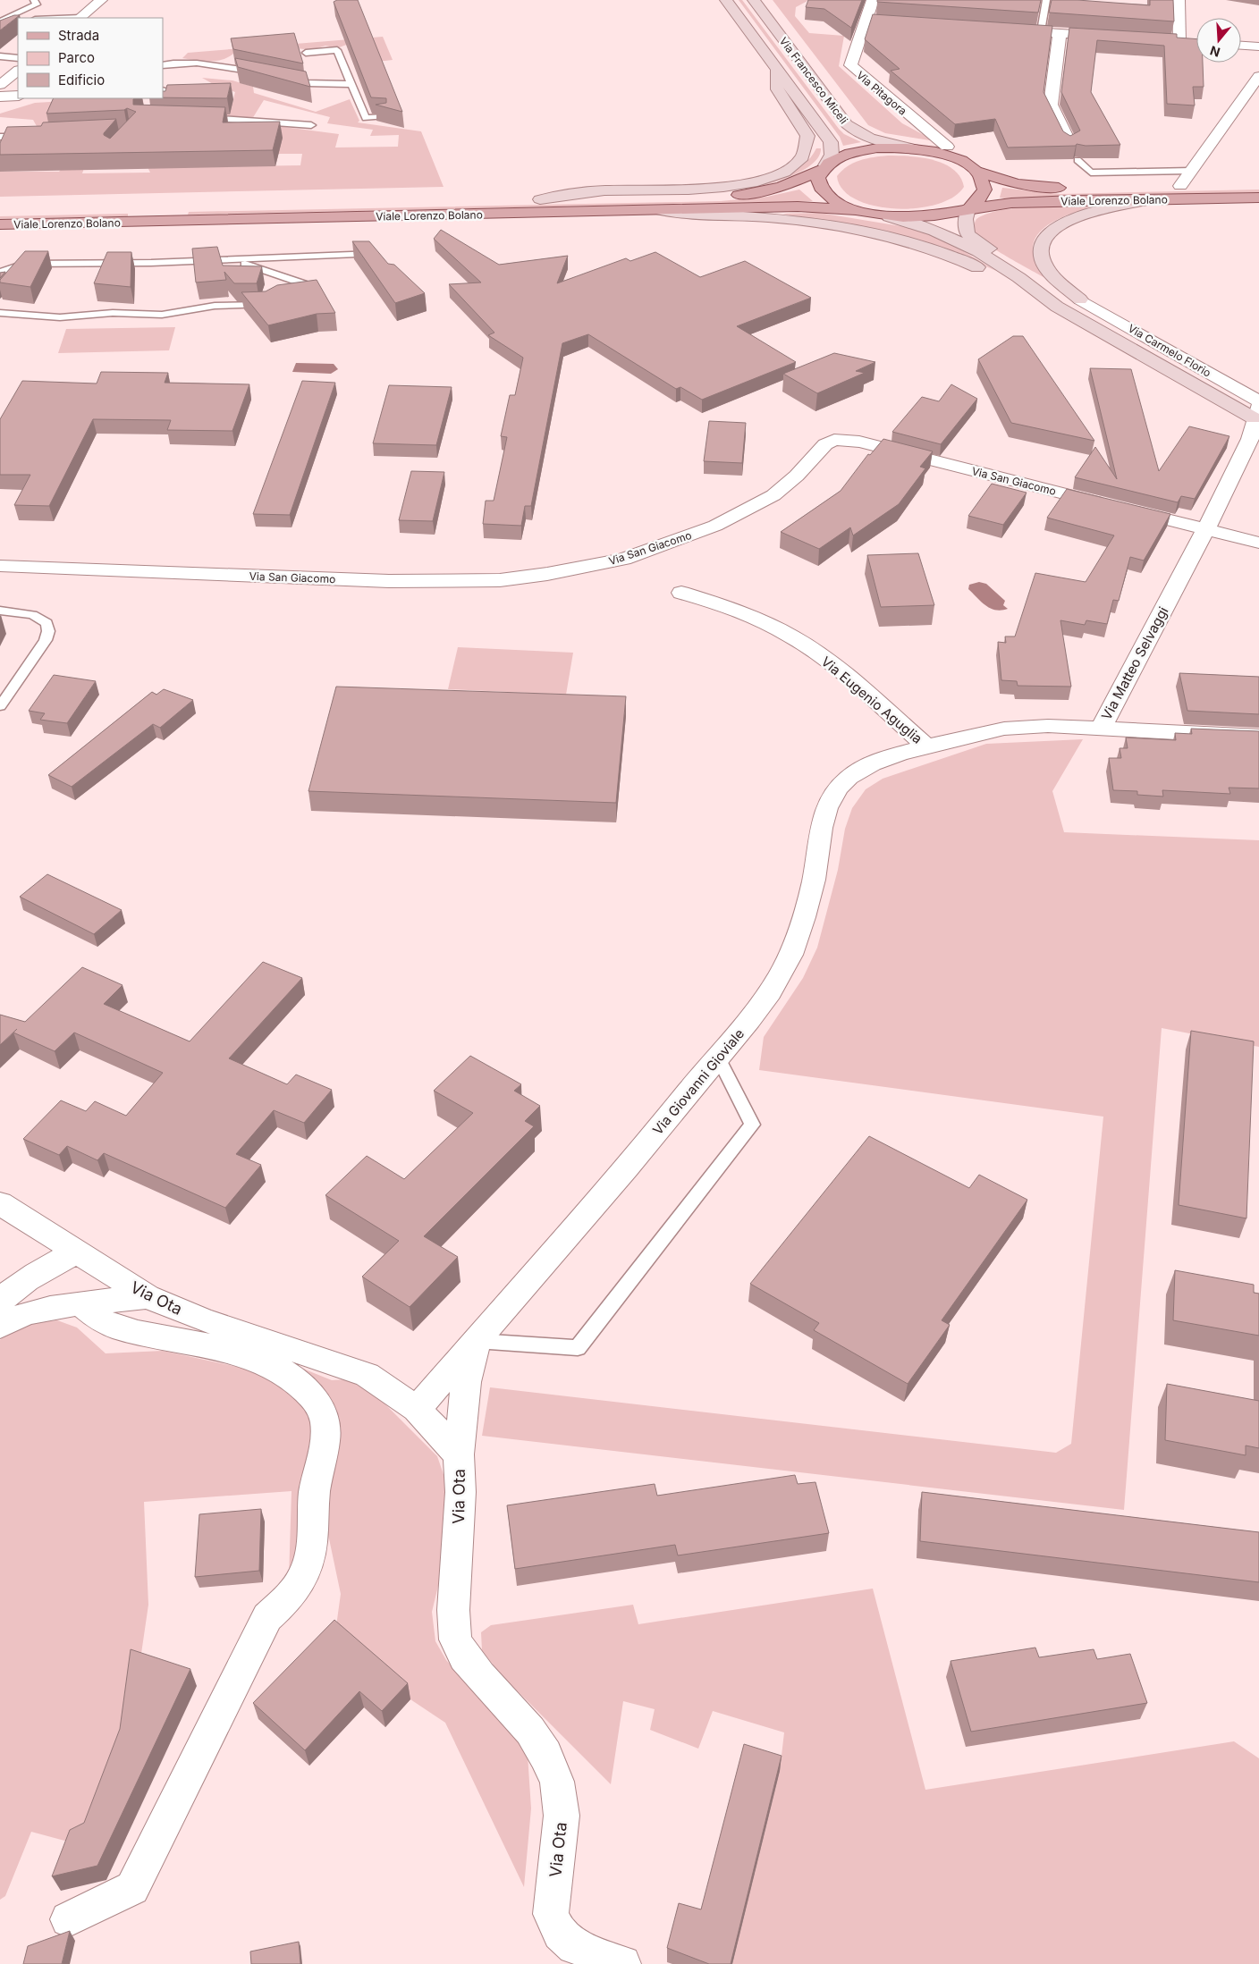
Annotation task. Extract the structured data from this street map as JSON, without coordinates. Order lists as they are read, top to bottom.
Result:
{
  "streets": {
    "main road": ["Via Francesco Miceli", "Viale Lorenzo Bolano"],
    "street": [
      "Via Pitagora",
      "Via Carmelo Florio",
      "Via San Giacomo",
      "Via Matteo Selvaggi",
      "Via Eugenio Aguglia",
      "Via Giovanni Gioviale",
      "Via Ota"
    ]
  },
  "crossings": [
    ["Via Francesco Miceli", "Viale Lorenzo Bolano"],
    ["Via Carmelo Florio", "Via Matteo Selvaggi"],
    ["Via San Giacomo", "Via Matteo Selvaggi"],
    ["Via Matteo Selvaggi", "Via Eugenio Aguglia"],
    ["Via Eugenio Aguglia", "Via Giovanni Gioviale"],
    ["Via Giovanni Gioviale", "Via Ota"]
  ],
  "legend": ["Strada", "Parco", "Edificio"],
  "north": "bottom"
}
